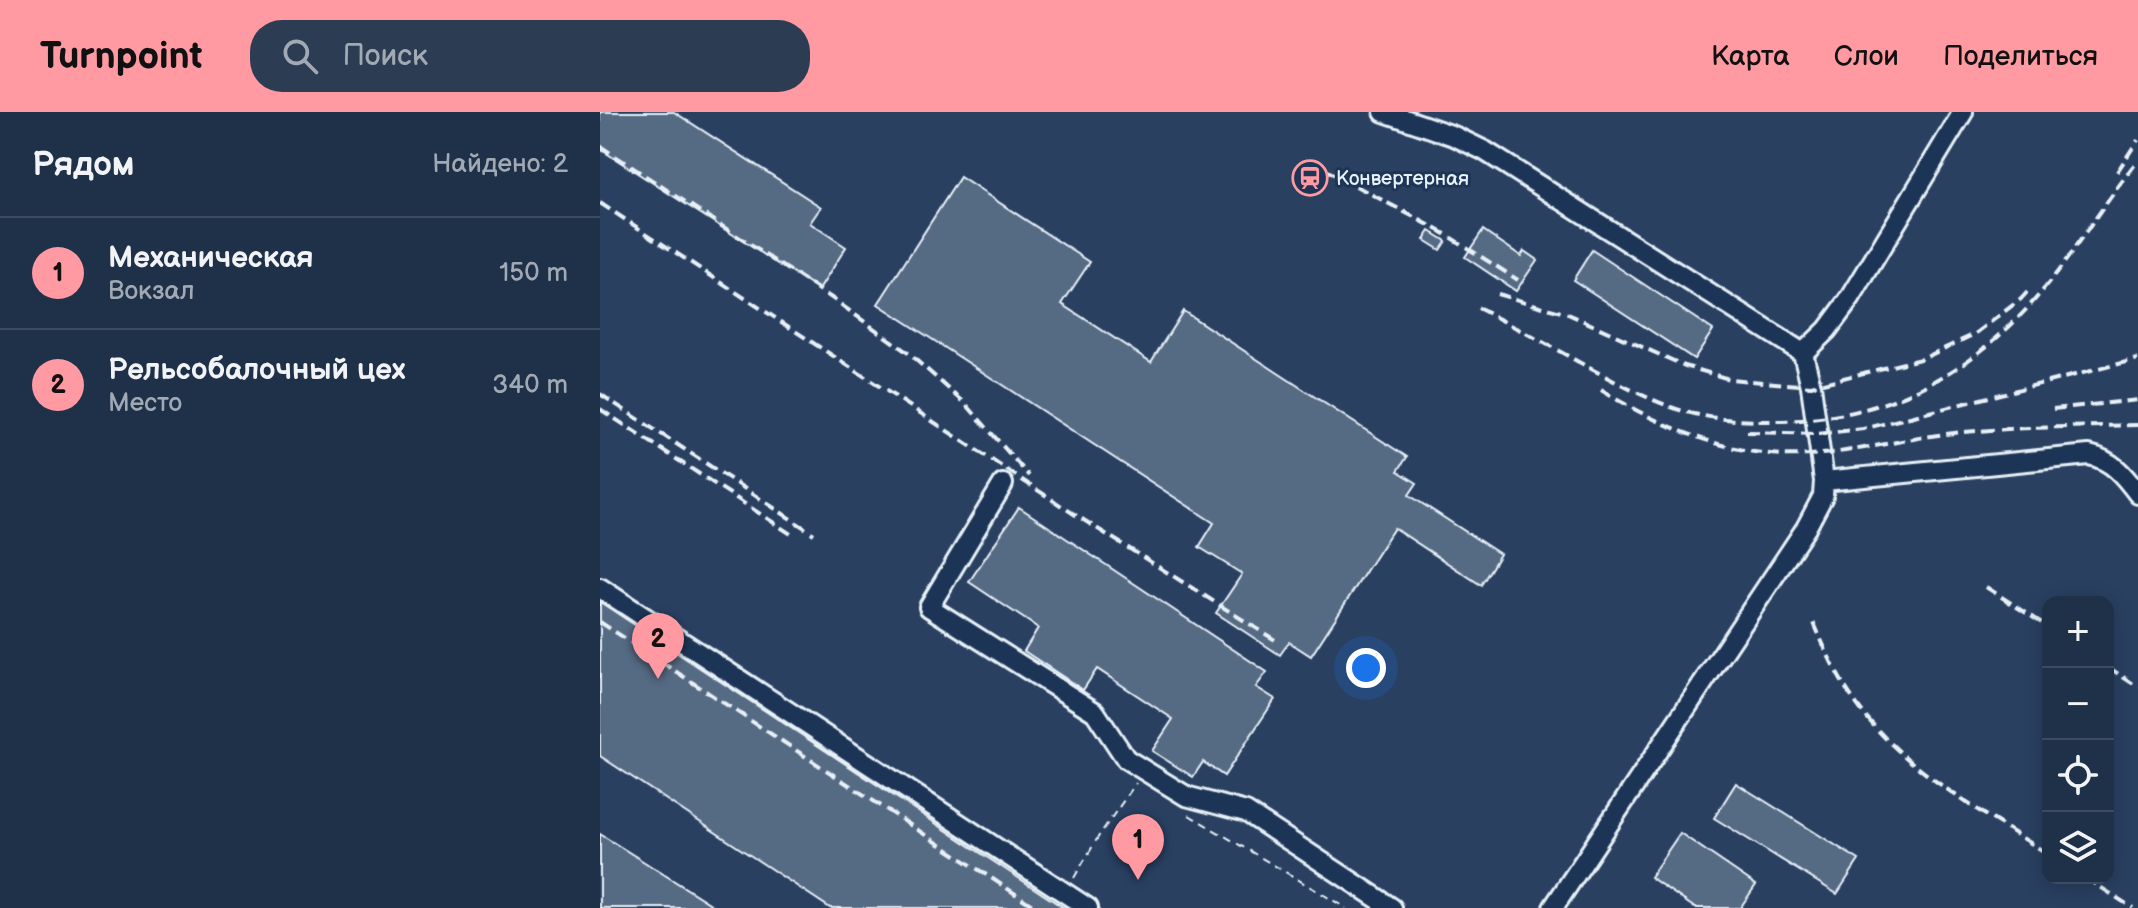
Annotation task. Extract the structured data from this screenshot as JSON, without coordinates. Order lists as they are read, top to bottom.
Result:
{
  "places": {
    "station": ["Конвертерная"]
  },
  "page": {
    "header": "Turnpoint",
    "search": "Поиск",
    "nav": ["Карта", "Слои", "Поделиться"],
    "heading": ["Рядом", "Найдено: 2"],
    "list": [
      {
        "mark": "1",
        "name": "Механическая",
        "note": "Вокзал",
        "value": "150 m"
      },
      {
        "mark": "2",
        "name": "Рельсобалочный цех",
        "note": "Место",
        "value": "340 m"
      }
    ],
    "map_buttons": ["+", "−"],
    "pins": ["2", "1"]
  }
}
